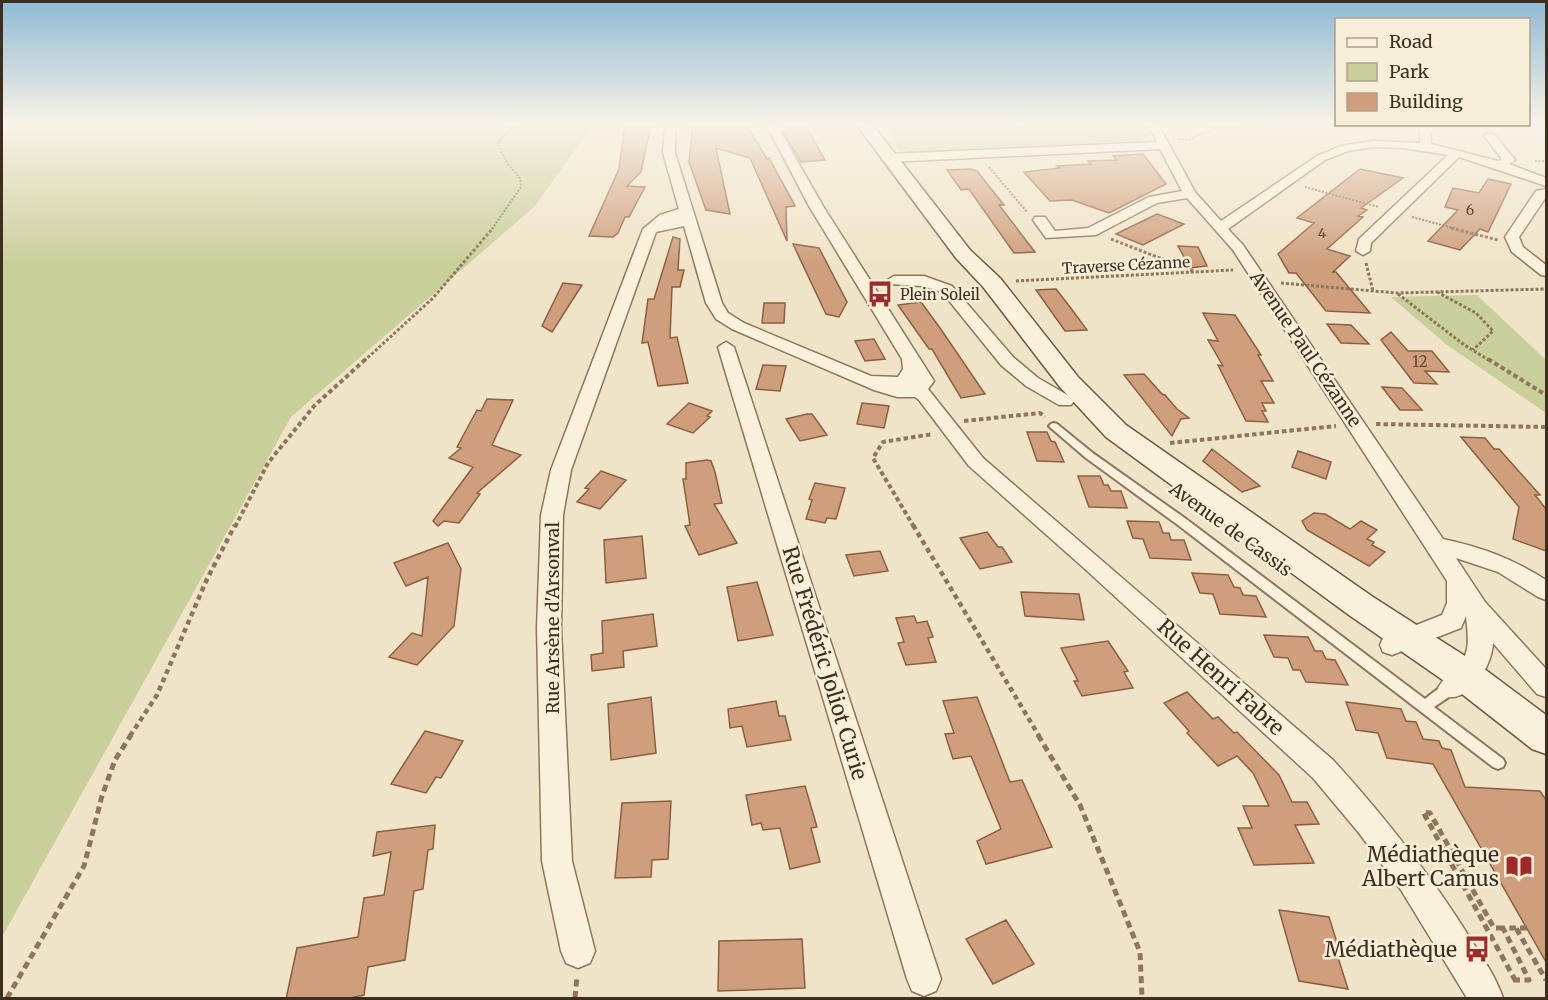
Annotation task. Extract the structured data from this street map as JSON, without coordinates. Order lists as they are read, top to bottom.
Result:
{
  "streets": {
    "main road": ["Avenue de Cassis"],
    "street": [
      "Avenue Paul Cézanne",
      "Rue Arsène d'Arsonval",
      "Rue Frédéric Joliot Curie",
      "Rue Henri Fabre"
    ],
    "path": ["Traverse Cézanne"]
  },
  "crossings": [
    ["Traverse Cézanne", "Avenue Paul Cézanne"],
    ["Traverse Cézanne", "Avenue de Cassis"],
    ["Avenue Paul Cézanne", "Avenue de Cassis"]
  ],
  "places": {
    "bus stop": ["Plein Soleil", "Médiathèque"],
    "library": ["Médiathèque Albert Camus"]
  },
  "house_numbers": ["6", "4", "12"],
  "legend": ["Road", "Park", "Building"]
}
